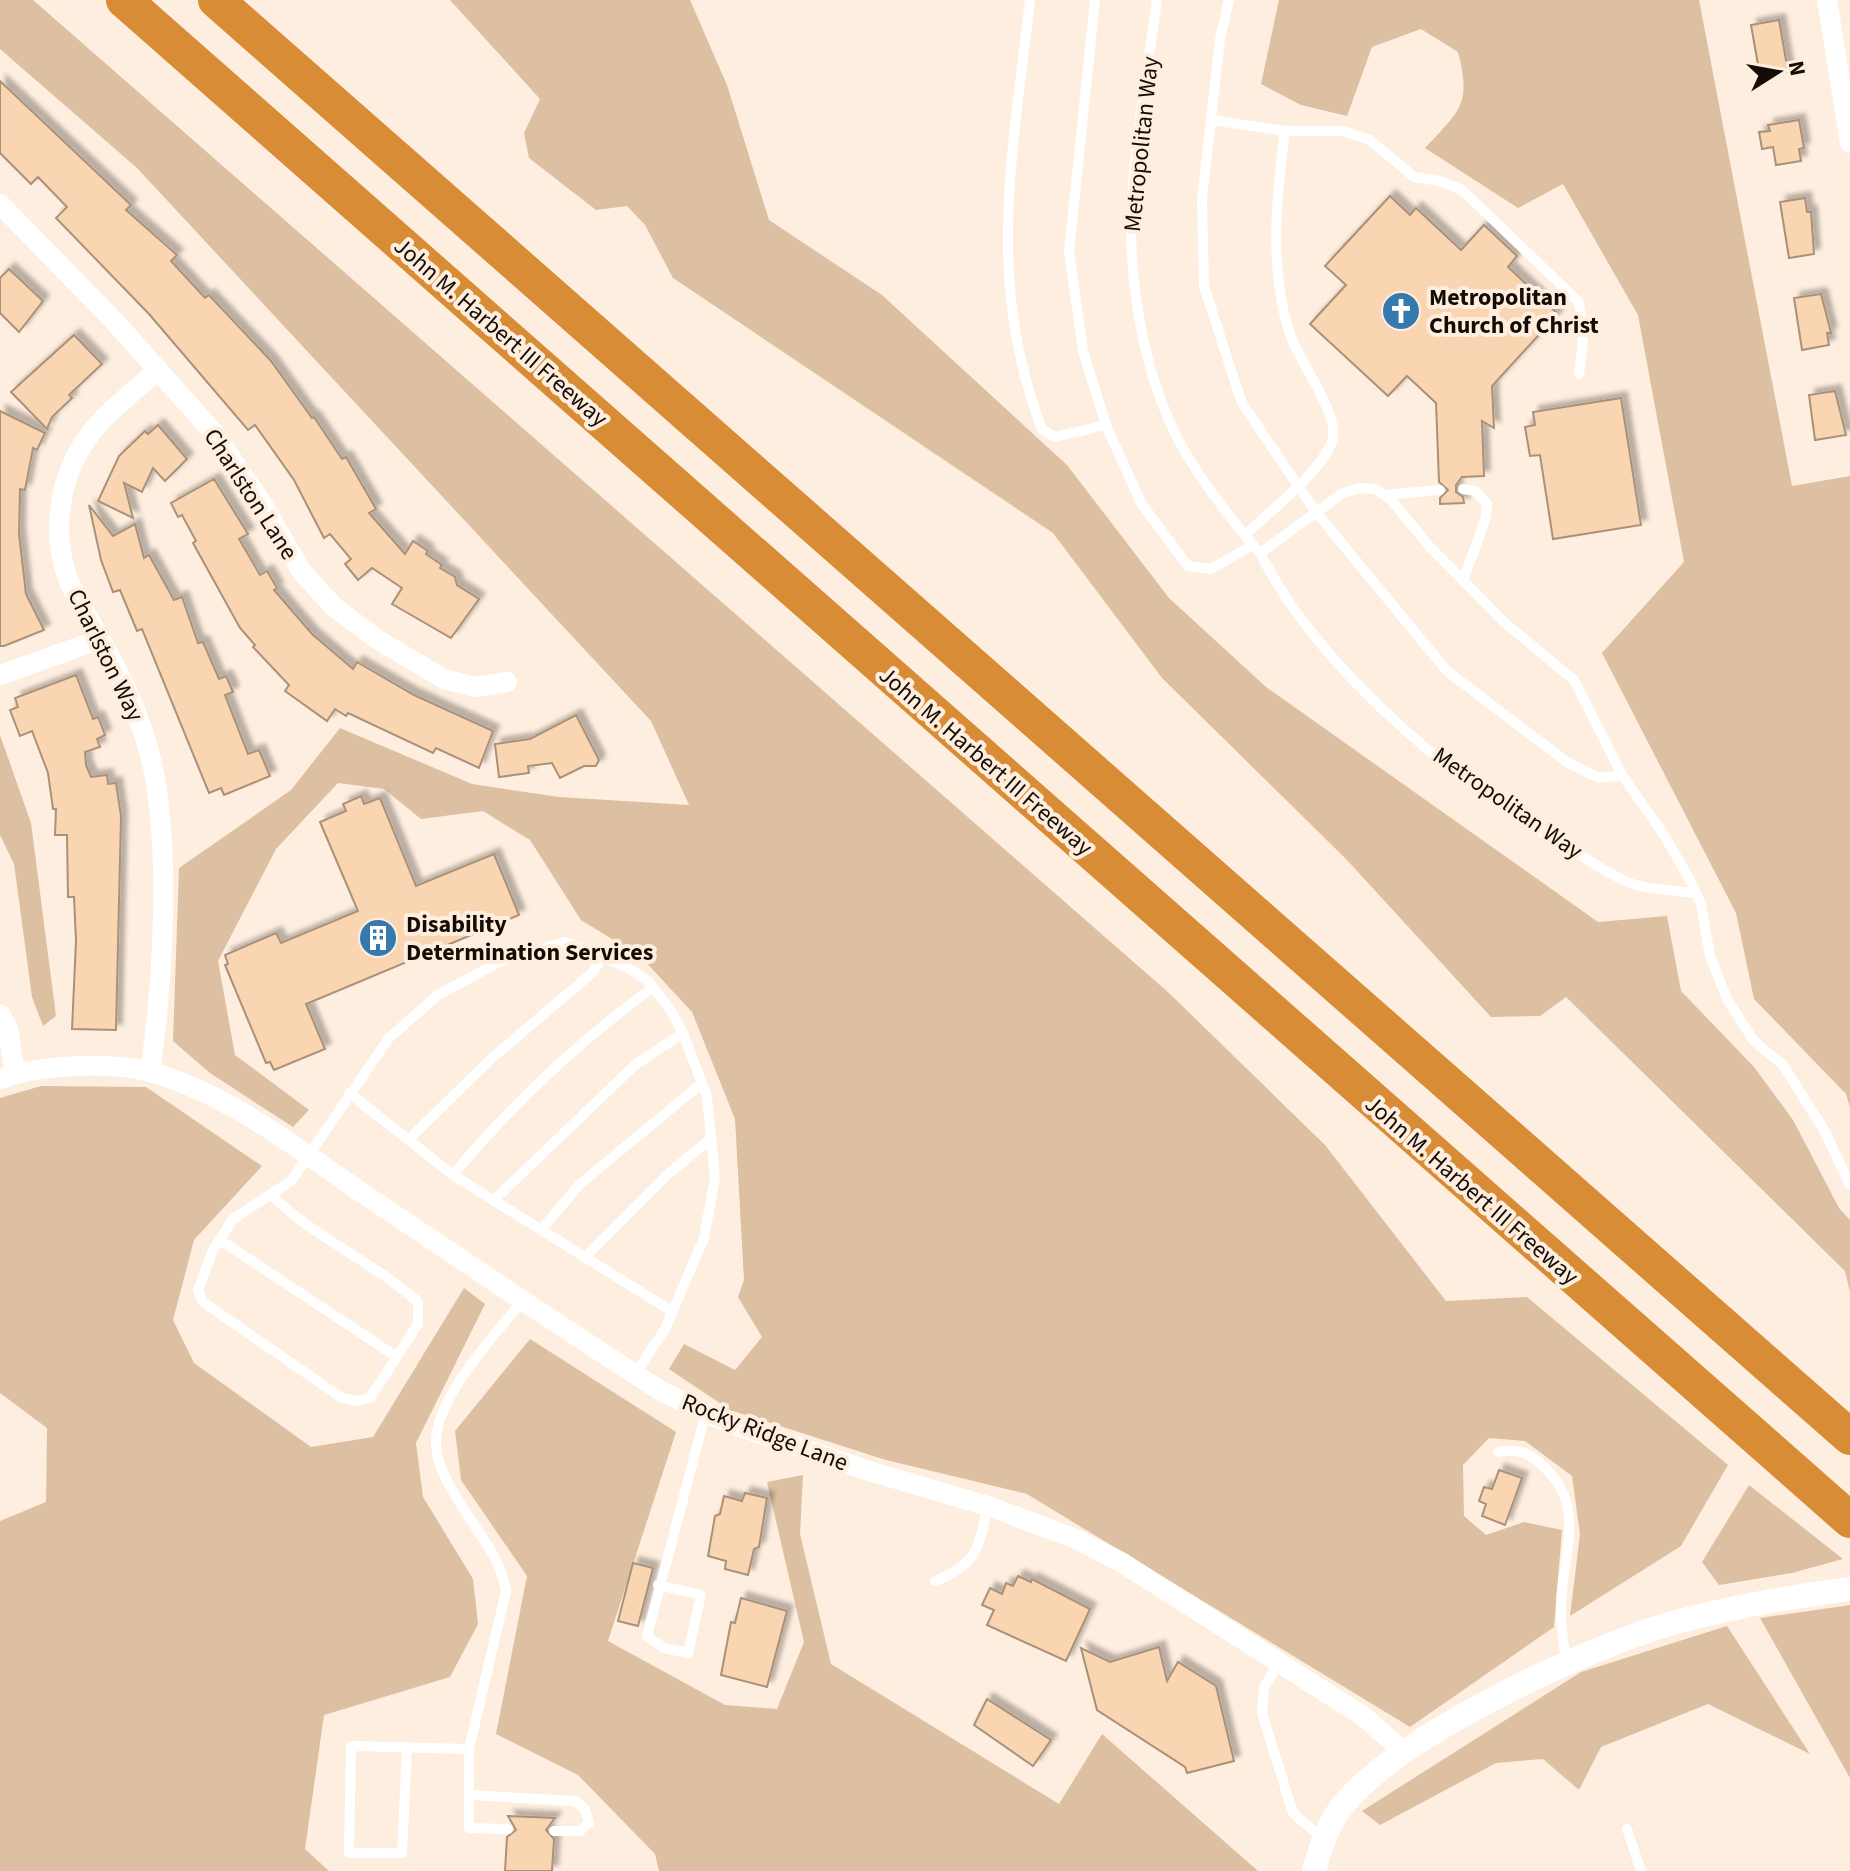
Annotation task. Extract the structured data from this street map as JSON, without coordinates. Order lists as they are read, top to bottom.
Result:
{
  "streets": {
    "highway": ["John M. Harbert III Freeway"],
    "street": ["Charlston Lane", "Charlston Way", "Rocky Ridge Lane"],
    "lane": ["Metropolitan Way"]
  },
  "crossings": [
    ["Charlston Lane", "Charlston Way"],
    ["Charlston Way", "Rocky Ridge Lane"]
  ],
  "places": {
    "church": ["Metropolitan Church of Christ"],
    "building": ["Disability Determination Services"]
  },
  "north": "right"
}
